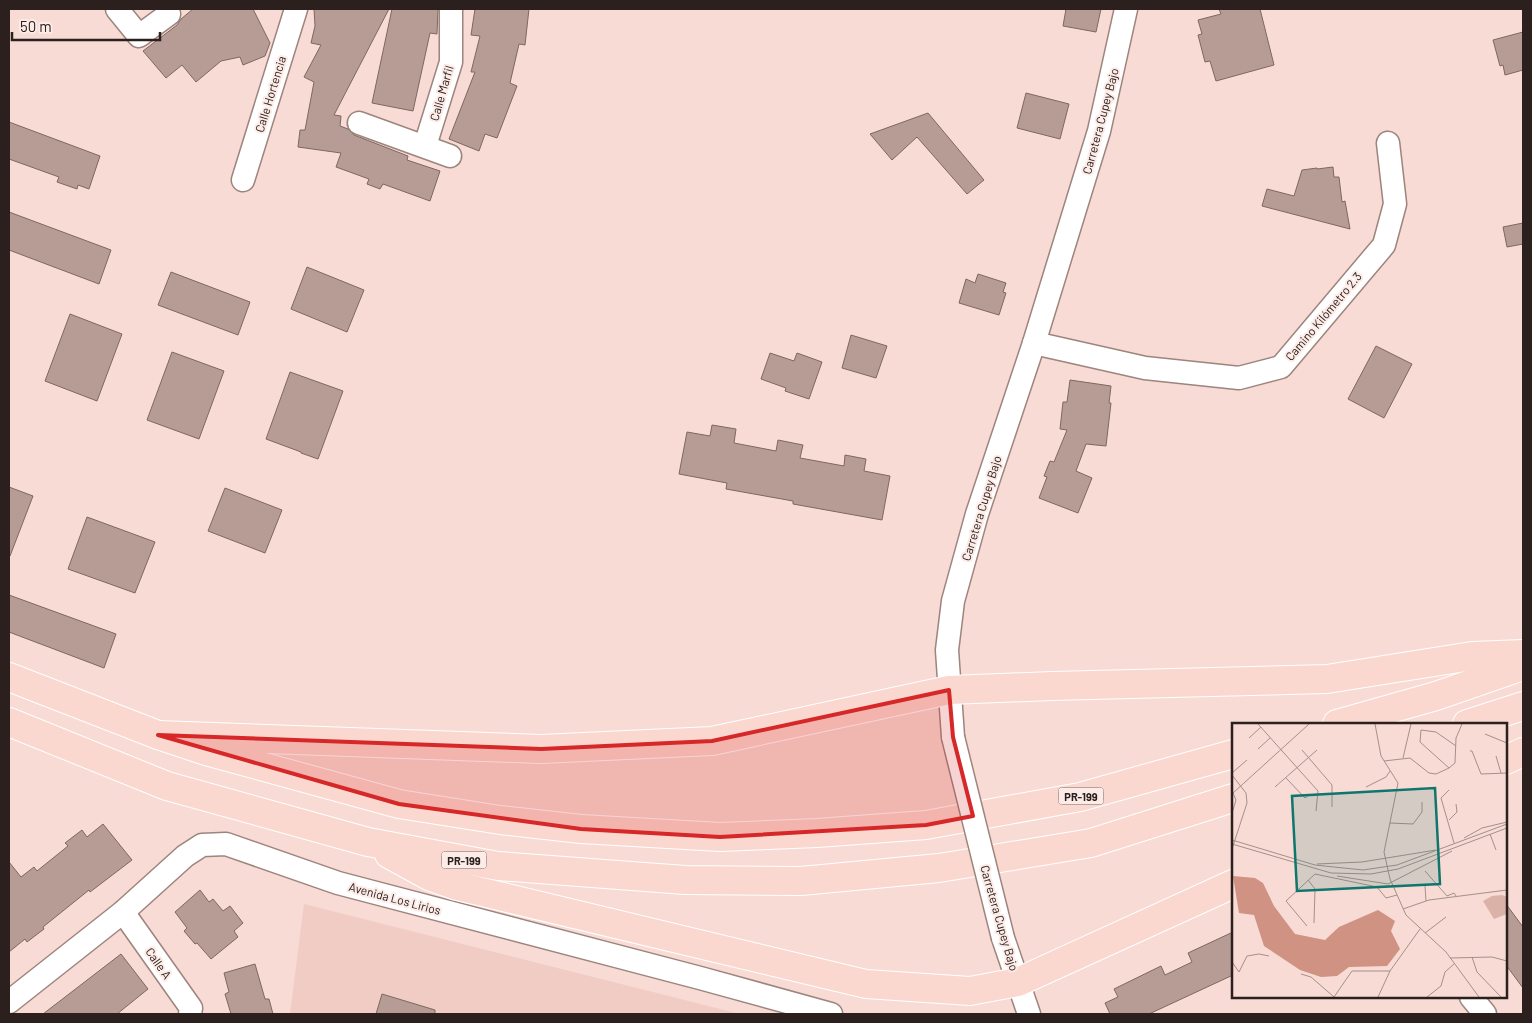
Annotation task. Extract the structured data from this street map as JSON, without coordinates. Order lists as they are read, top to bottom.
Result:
{
  "streets": {
    "main road": ["PR-199"],
    "street": [
      "Calle Marfil",
      "Calle Hortencia",
      "Carretera Cupey Bajo",
      "Camino Kilómetro 2.3",
      "Avenida Los Lirios",
      "Calle A"
    ]
  },
  "crossings": [
    ["Carretera Cupey Bajo", "Camino Kilómetro 2.3"],
    ["Avenida Los Lirios", "Calle A"]
  ],
  "scale_bar": "50 m"
}
